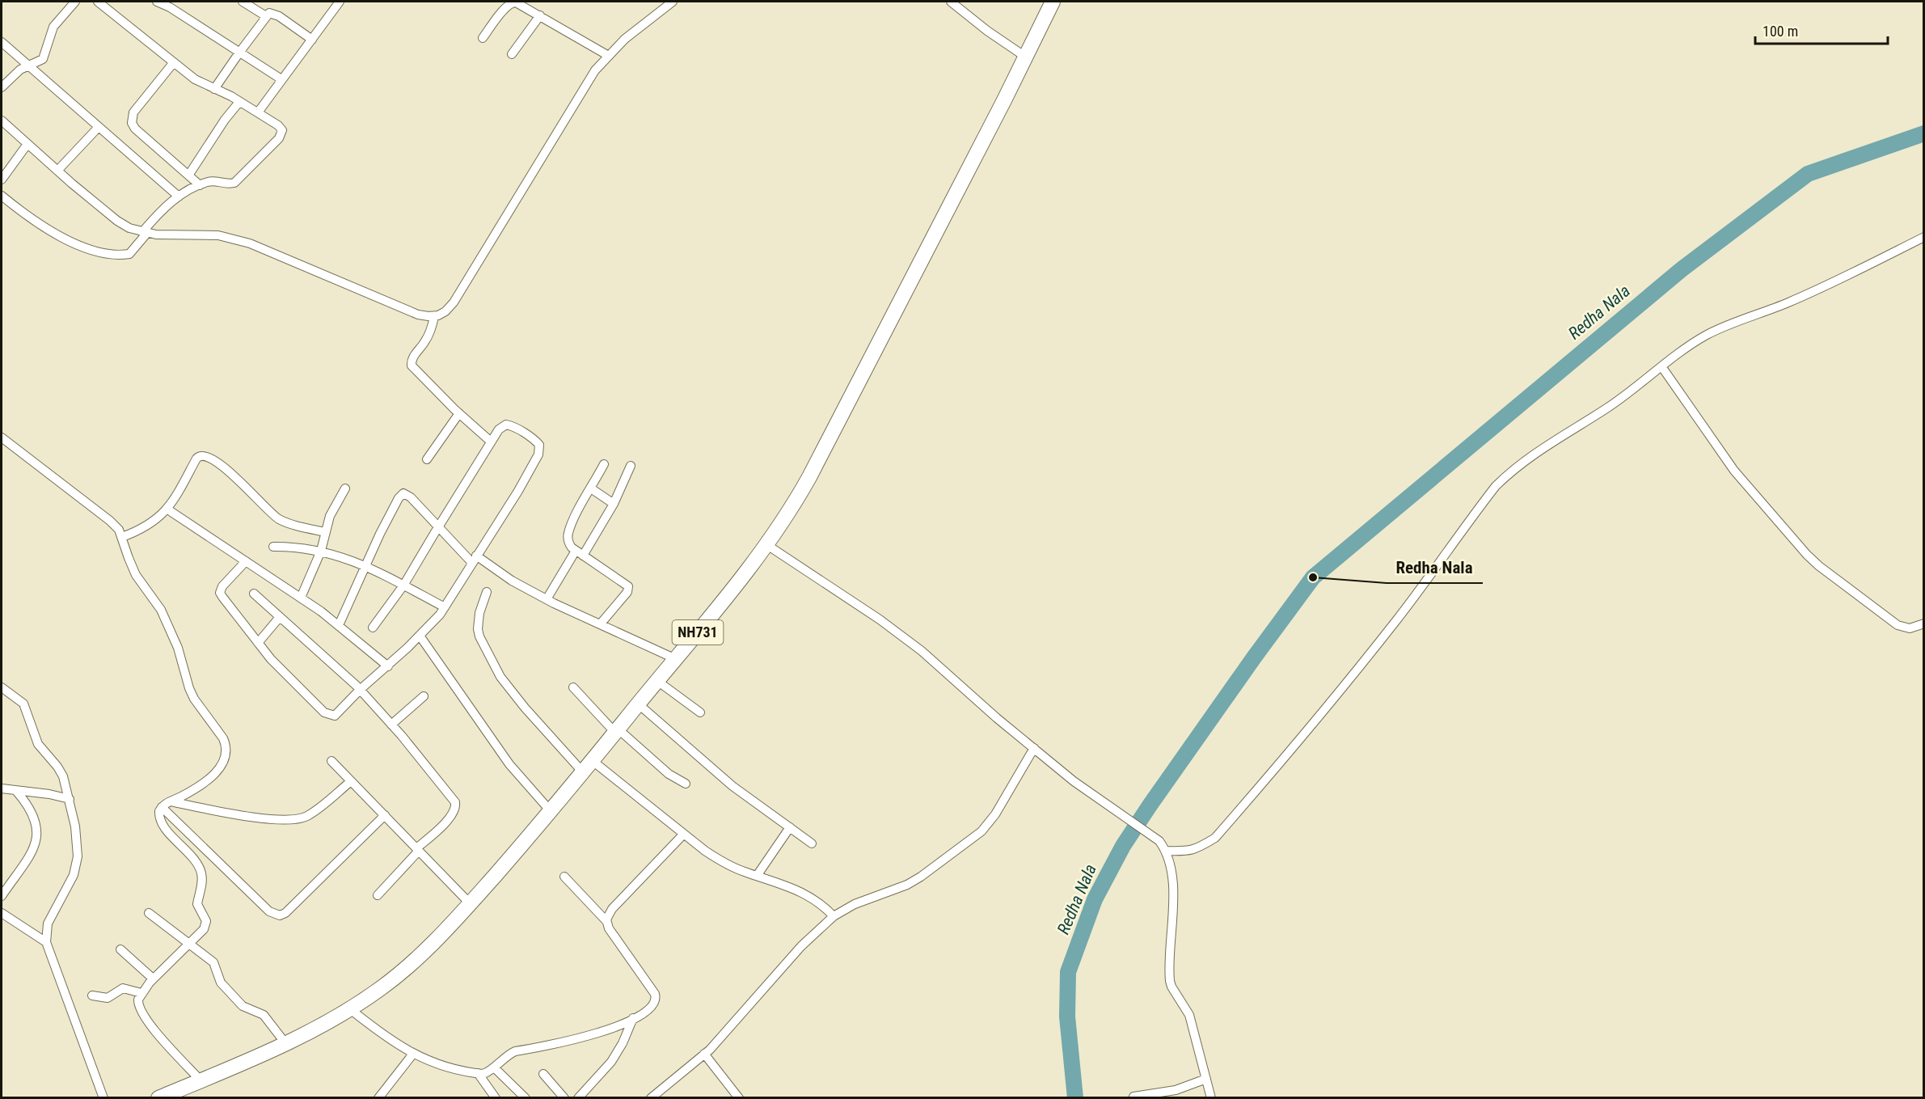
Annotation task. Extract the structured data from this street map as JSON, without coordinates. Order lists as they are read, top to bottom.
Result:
{
  "streets": {
    "highway": ["NH731"]
  },
  "water": ["Redha Nala"],
  "places": ["Redha Nala"],
  "scale_bar": "100 m"
}
